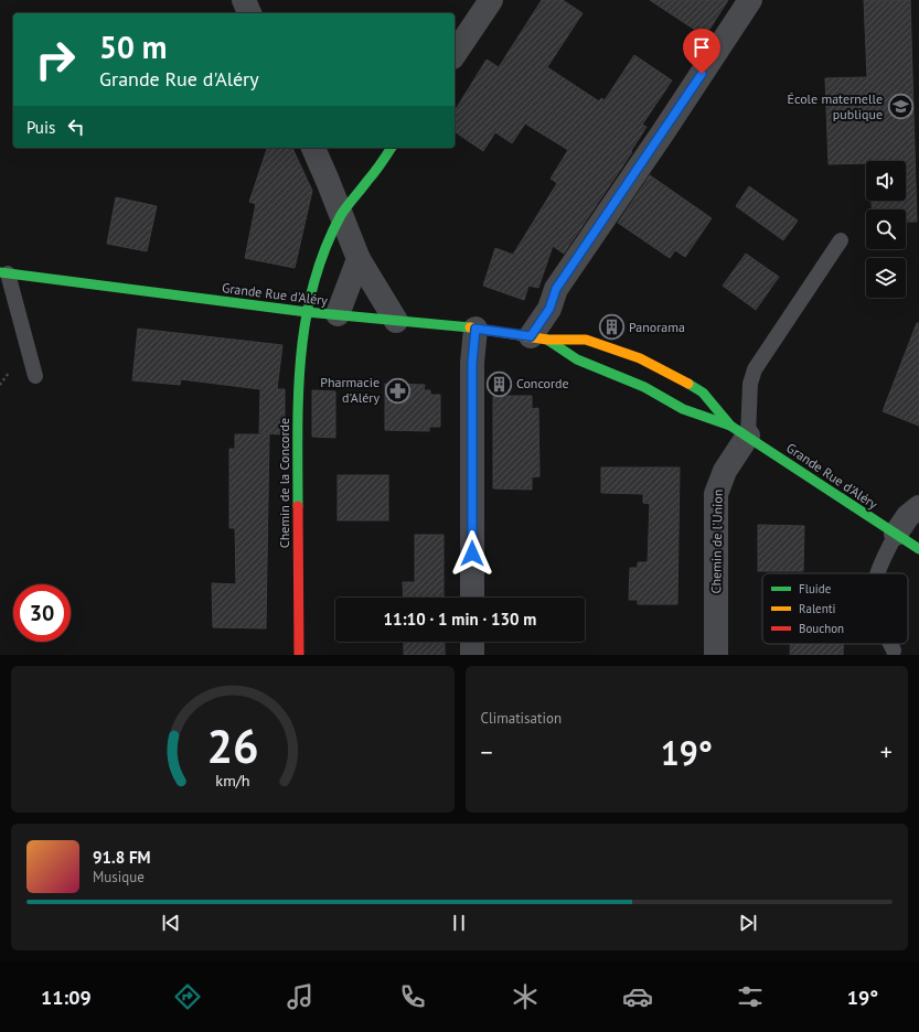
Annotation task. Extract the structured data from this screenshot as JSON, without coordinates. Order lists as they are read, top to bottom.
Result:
{
  "streets": {
    "street": ["Grande Rue d'Aléry", "Chemin de la Concorde", "Chemin de l'Union"]
  },
  "crossings": [
    ["Grande Rue d'Aléry", "Chemin de la Concorde"],
    ["Grande Rue d'Aléry", "Chemin de l'Union"]
  ],
  "places": {
    "school or university": ["École maternelle publique"],
    "building": ["Panorama", "Concorde"],
    "pharmacy": ["Pharmacie d'Aléry"]
  },
  "legend": ["Fluide", "Ralenti", "Bouchon"],
  "page": {
    "turn": ["50 m", "Grande Rue d'Aléry"],
    "then": "Puis",
    "limit": "30",
    "trip": "11:10 · 1 min · 130 m",
    "tile": "Climatisation",
    "heat": ["−", "19°", "+"],
    "song": ["91.8 FM", "Musique"],
    "tabs": ["11:09", "19°"],
    "gauge": ["26", "km/h"]
  }
}
